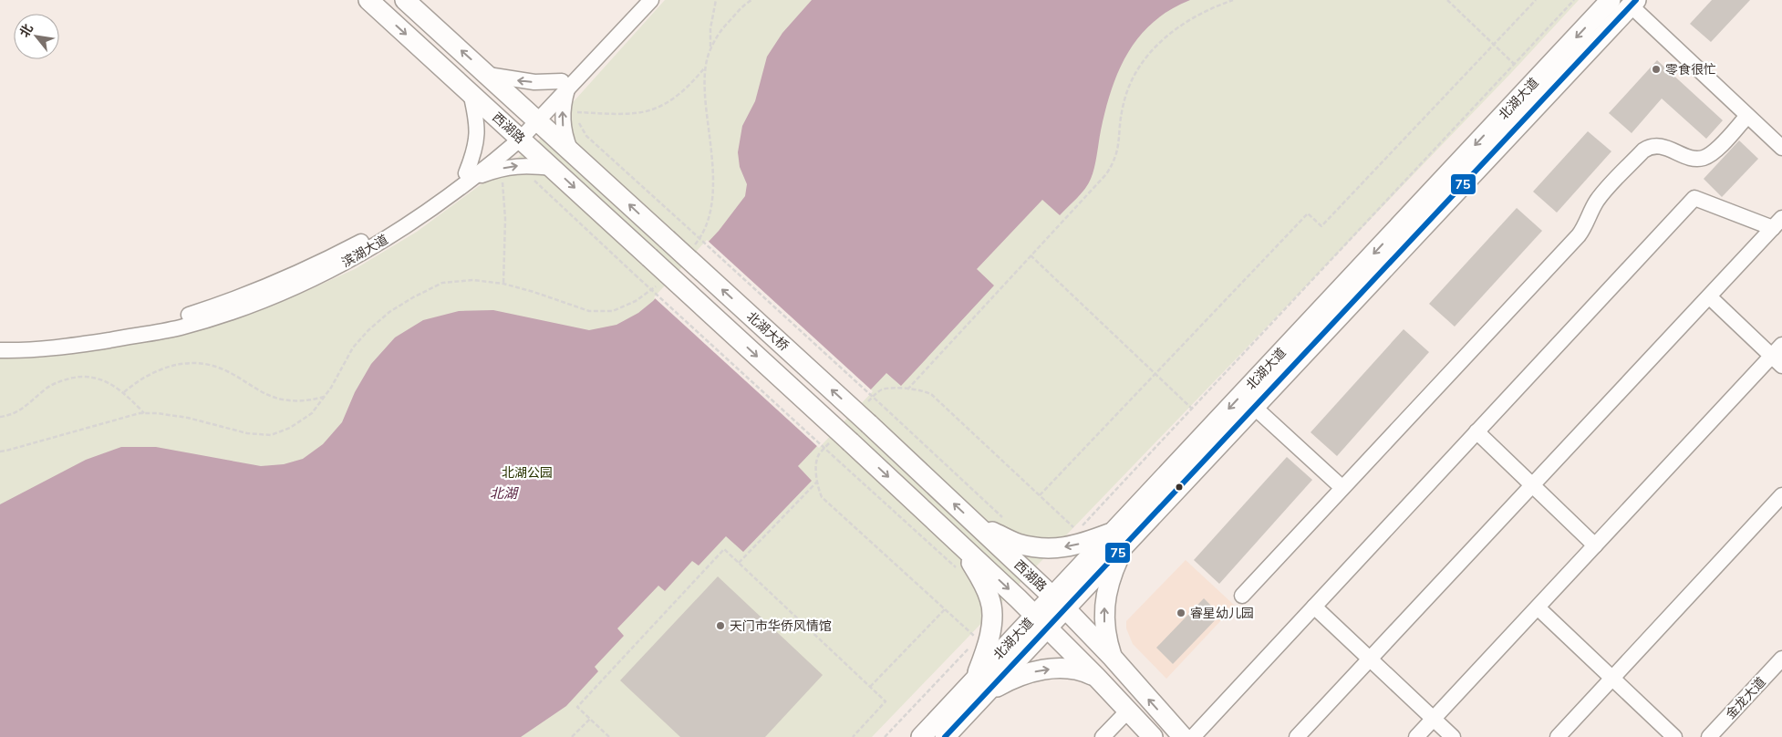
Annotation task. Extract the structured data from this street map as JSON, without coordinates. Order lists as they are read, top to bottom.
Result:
{
  "streets": {
    "main road": ["北湖大道", "西湖路", "北湖大桥"],
    "street": ["滨湖大道", "金龙大道"]
  },
  "crossings": [
    ["北湖大道", "西湖路"],
    ["西湖路", "滨湖大道"],
    ["西湖路", "北湖大桥"]
  ],
  "water": ["北湖"],
  "parks": ["北湖公园"],
  "places": ["零食很忙", "睿星幼儿园", "天门市华侨风情馆"],
  "lines": ["transit line 75"],
  "north": "top left"
}
